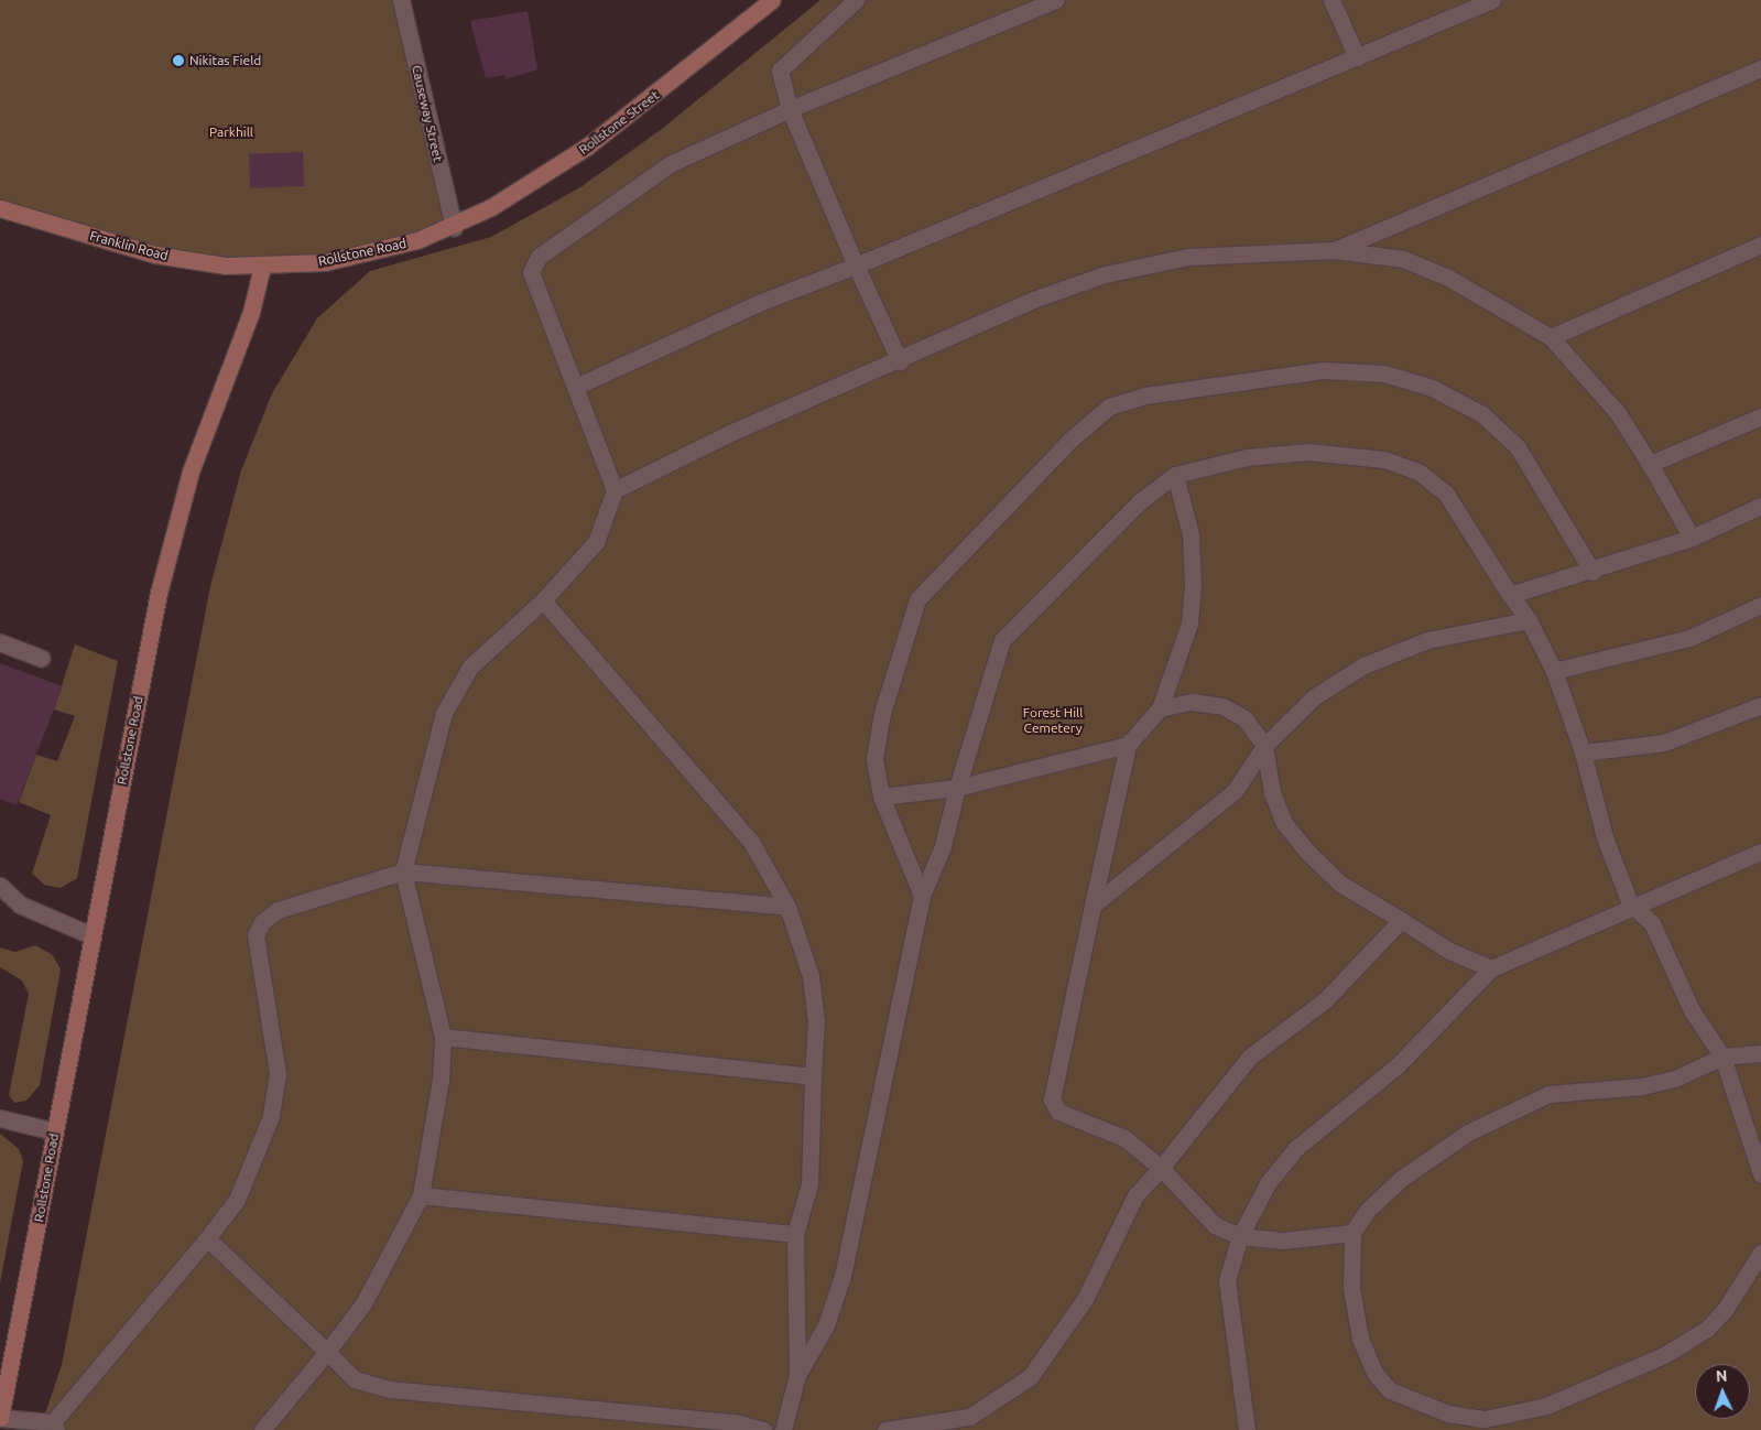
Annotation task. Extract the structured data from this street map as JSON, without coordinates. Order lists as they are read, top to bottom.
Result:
{
  "streets": {
    "main road": ["Rollstone Street", "Franklin Road", "Rollstone Road"],
    "street": ["Causeway Street"]
  },
  "crossings": [
    ["Causeway Street", "Rollstone Street"],
    ["Causeway Street", "Rollstone Road"],
    ["Rollstone Street", "Rollstone Road"],
    ["Franklin Road", "Rollstone Road"]
  ],
  "parks": ["Parkhill", "Forest Hill Cemetery"],
  "places": ["Nikitas Field"],
  "north": "top"
}
